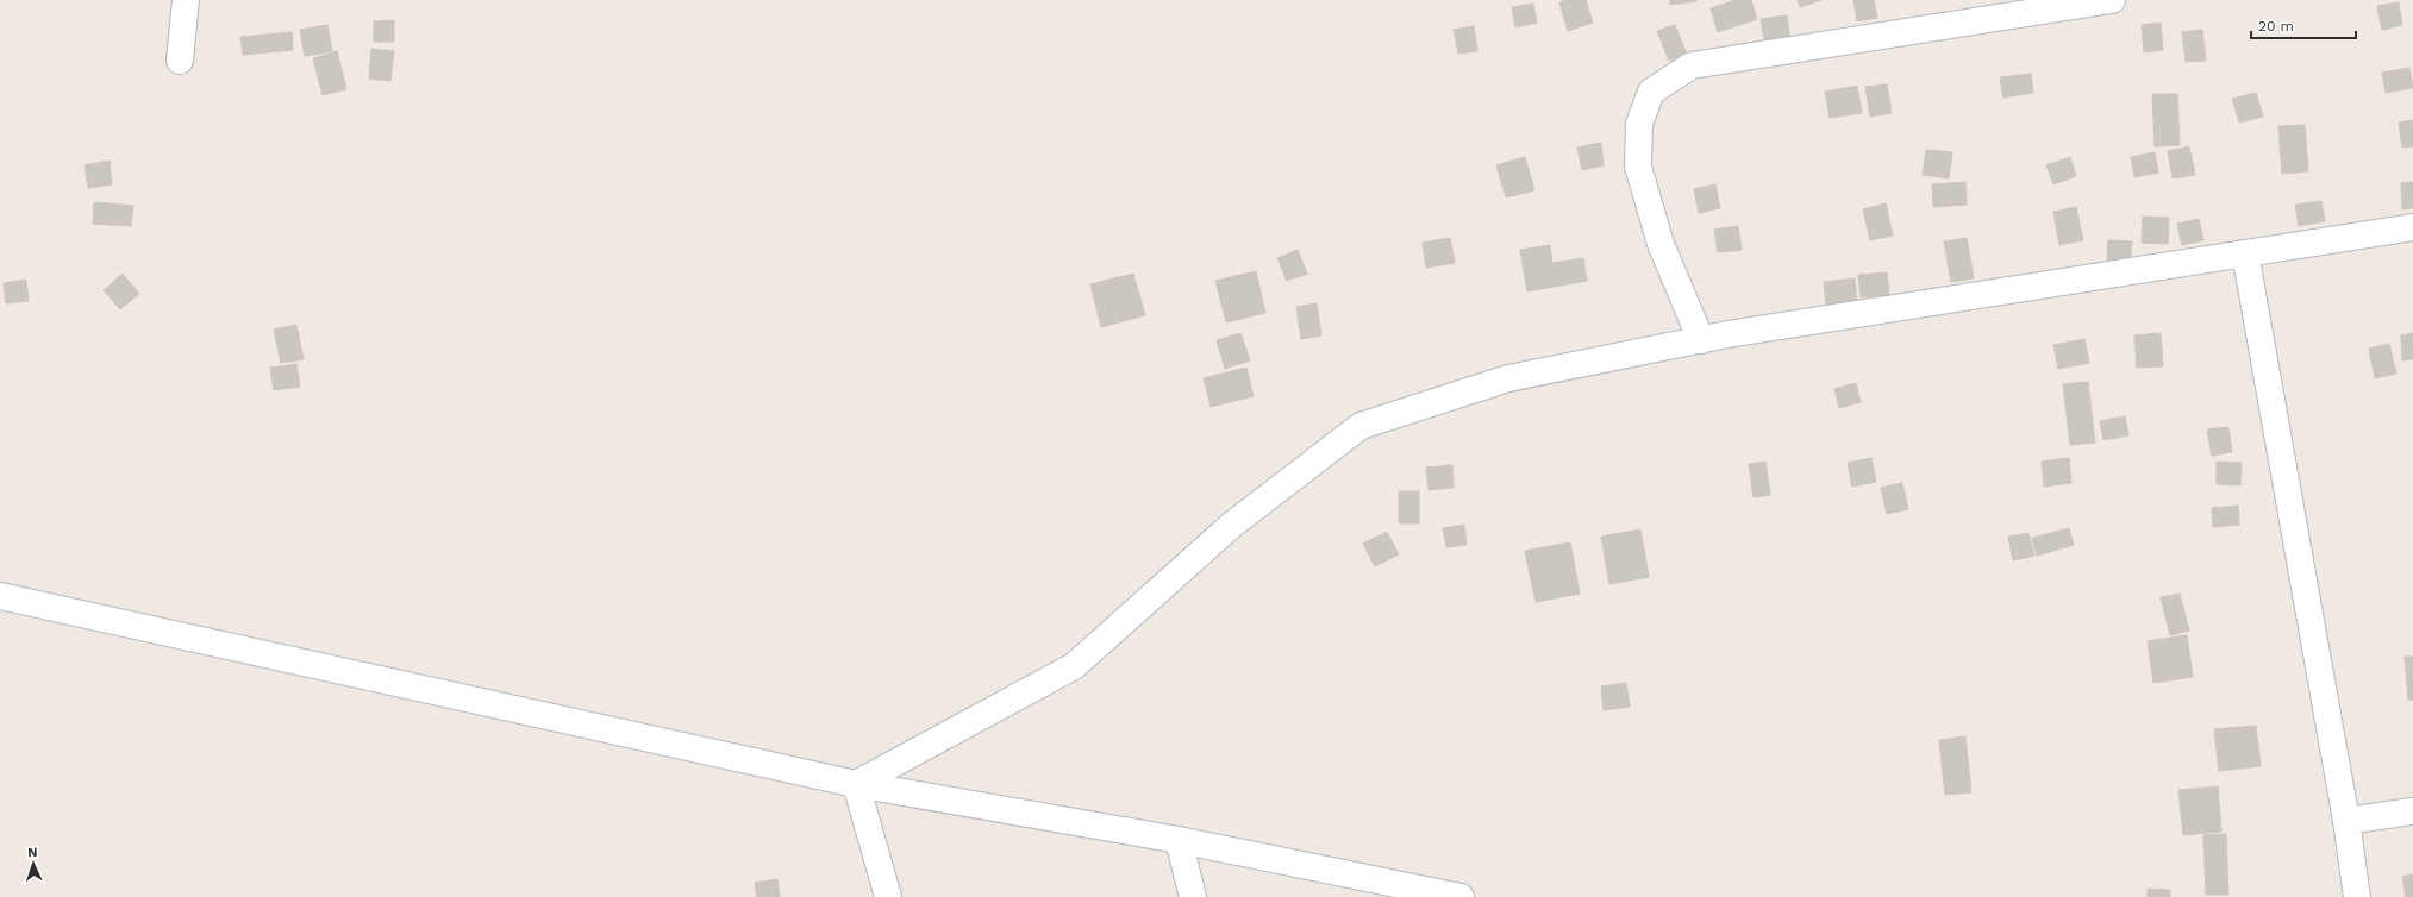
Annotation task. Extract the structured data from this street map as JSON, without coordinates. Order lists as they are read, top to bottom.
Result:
{
  "scale_bar": "20 m",
  "north": "top"
}
